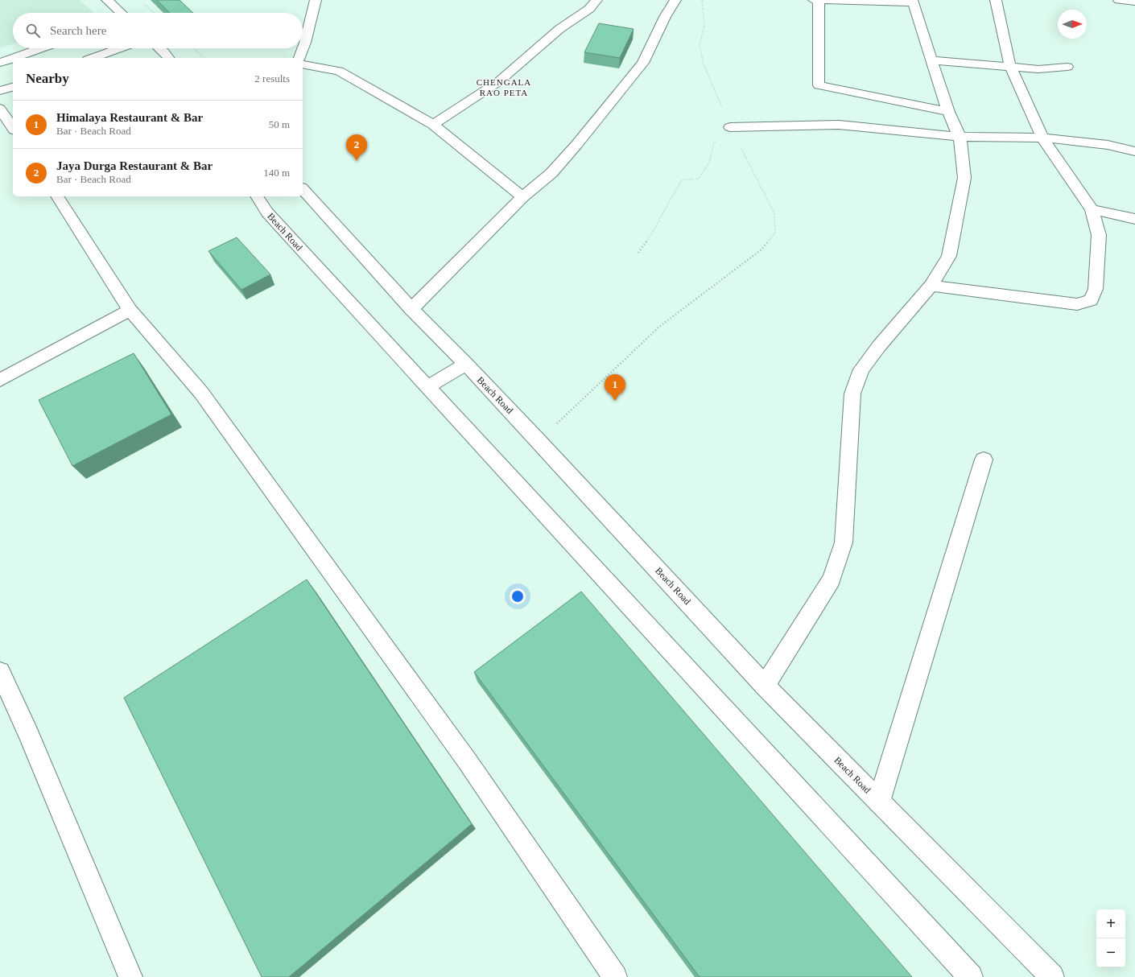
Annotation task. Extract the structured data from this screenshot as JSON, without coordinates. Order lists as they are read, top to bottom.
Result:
{
  "streets": {
    "street": ["Beach Road"]
  },
  "districts": ["CHENGALA RAO PETA"],
  "north": "right",
  "page": {
    "search": "Search here",
    "heading": ["Nearby", "2 results"],
    "list": [
      {
        "mark": "1",
        "name": "Himalaya Restaurant & Bar",
        "note": "Bar · Beach Road",
        "value": "50 m"
      },
      {
        "mark": "2",
        "name": "Jaya Durga Restaurant & Bar",
        "note": "Bar · Beach Road",
        "value": "140 m"
      }
    ],
    "pins": ["2", "1"],
    "map_buttons": ["+", "−"]
  }
}
